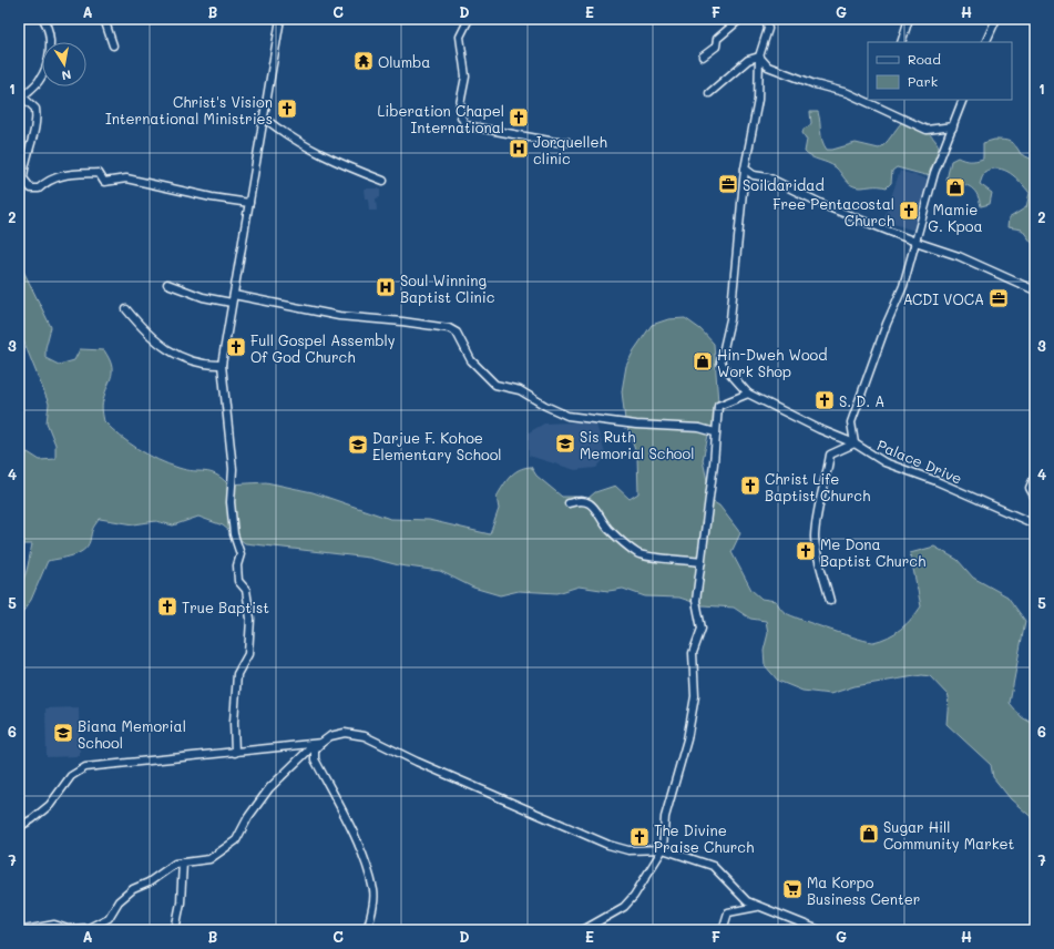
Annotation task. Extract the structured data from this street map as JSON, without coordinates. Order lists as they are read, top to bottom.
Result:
{
  "streets": {
    "street": ["Palace Drive"]
  },
  "places": {
    "temple": ["Olumba"],
    "church": [
      "Christ's Vision International Ministries",
      "Liberation Chapel International",
      "Free Pentacostal Church",
      "Full Gospel Assembly Of God Church",
      "S. D. A",
      "Christ Life Baptist Church",
      "Me Dona Baptist Church",
      "True Baptist",
      "The Divine Praise Church"
    ],
    "hospital": ["Jorquelleh clinic", "Soul Winning Baptist Clinic"],
    "office": ["Soildaridad", "ACDI VOCA"],
    "shop": ["Mamie G. Kpoa", "Hin-Dweh Wood Work Shop", "Sugar Hill Community Market"],
    "school or university": ["Sis Ruth Memorial School", "Darjue F. Kohoe Elementary School", "Biana Memorial School"],
    "supermarket": ["Ma Korpo Business Center"]
  },
  "legend": ["Road", "Park"],
  "north": "bottom",
  "grid": {
    "columns": [
      "A",
      "B",
      "C",
      "D",
      "E",
      "F",
      "G",
      "H"
    ],
    "rows": [
      "1",
      "2",
      "3",
      "4",
      "5",
      "6",
      "7"
    ]
  }
}
